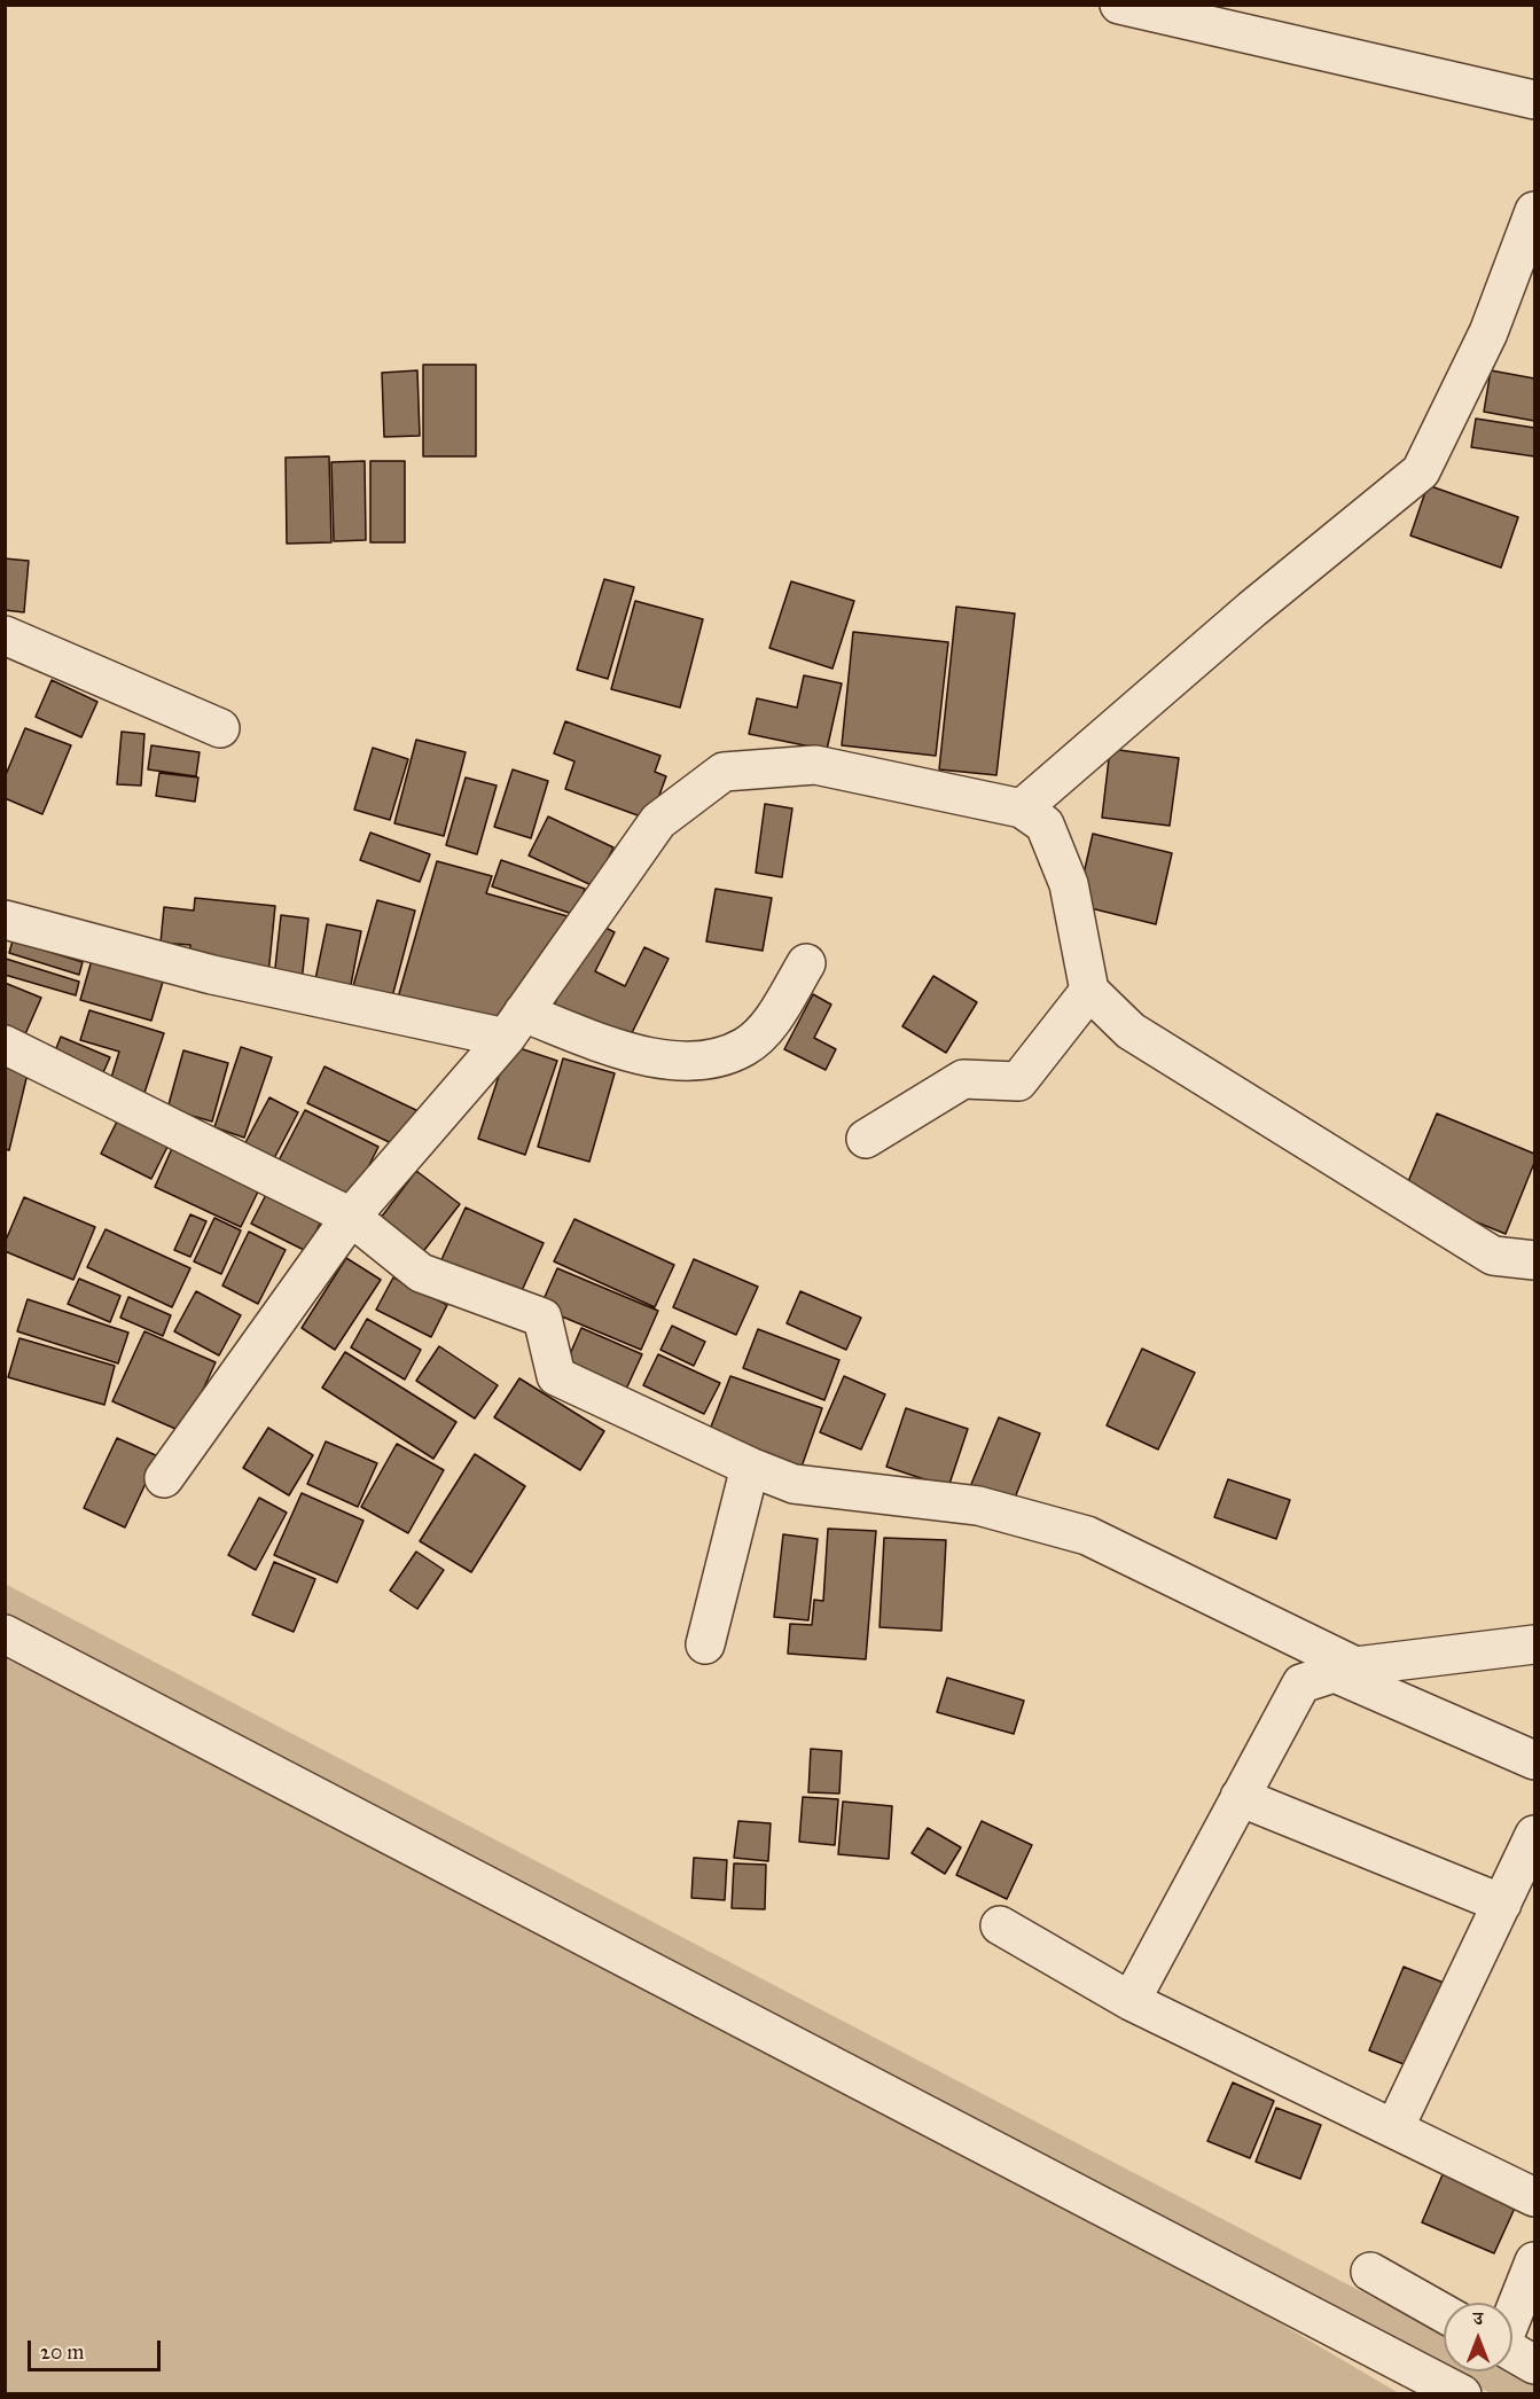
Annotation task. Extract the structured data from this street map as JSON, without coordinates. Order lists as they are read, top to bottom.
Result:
{
  "scale_bar": "20 m",
  "north": "top"
}
